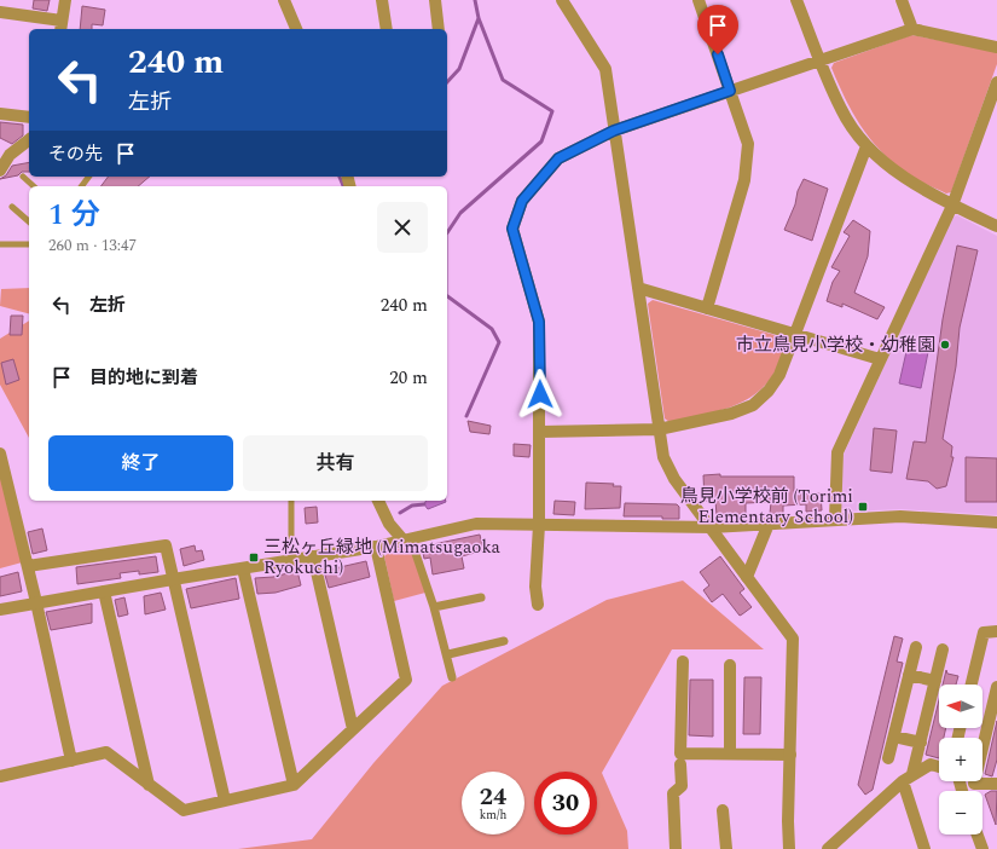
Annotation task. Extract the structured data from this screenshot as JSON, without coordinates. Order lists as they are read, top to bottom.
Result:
{
  "places": {
    "other": ["市立鳥見小学校・幼稚園"],
    "transit": ["鳥見小学校前 (Torimi Elementary School)", "三松ヶ丘緑地 (Mimatsugaoka Ryokuchi)"]
  },
  "north": "left",
  "page": {
    "turn": ["240 m", "左折"],
    "then": "その先",
    "heading": ["1 分", "260 m · 13:47"],
    "list": [
      {
        "name": "左折",
        "value": "240 m"
      },
      {
        "name": "目的地に到着",
        "value": "20 m"
      }
    ],
    "buttons": ["終了", "共有"],
    "map_buttons": ["+", "−"],
    "speed": "24 km/h",
    "limit": "30"
  }
}
